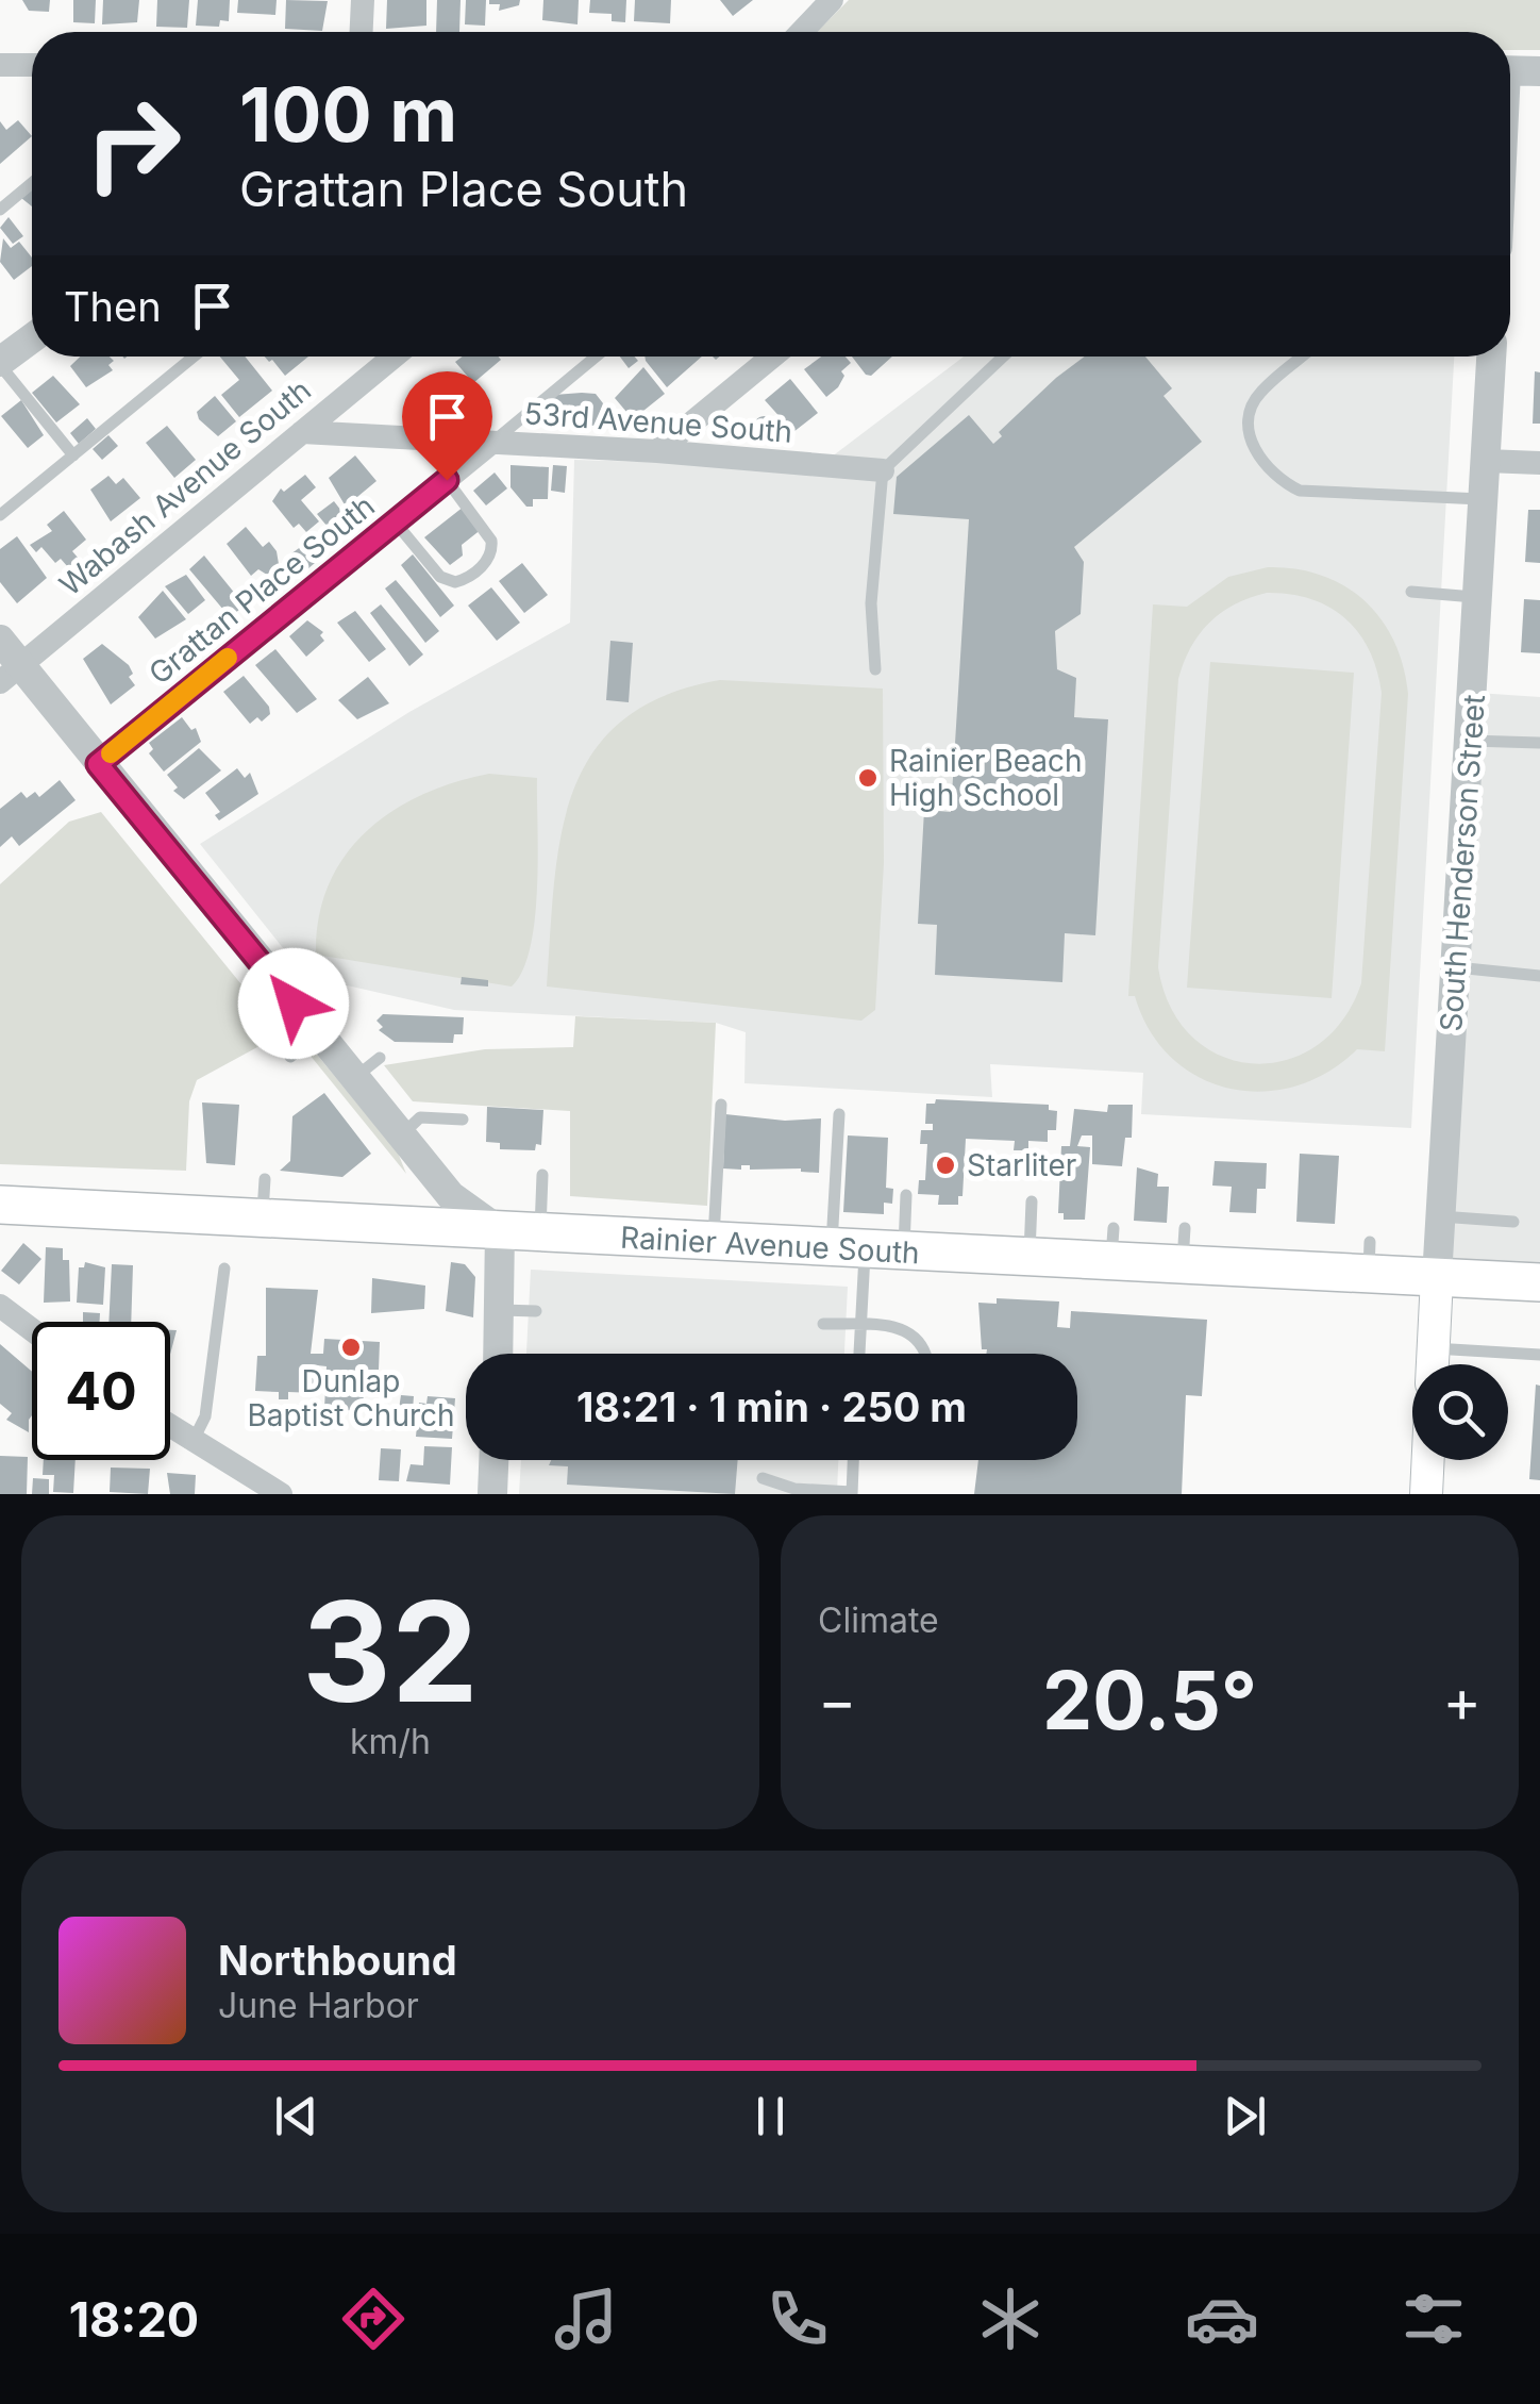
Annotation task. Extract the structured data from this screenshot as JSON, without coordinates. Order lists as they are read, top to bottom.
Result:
{
  "streets": {
    "main road": ["South Henderson Street", "Rainier Avenue South"],
    "street": ["53rd Avenue South", "Wabash Avenue South", "Grattan Place South"]
  },
  "crossings": [
    ["53rd Avenue South", "Wabash Avenue South"],
    ["53rd Avenue South", "Grattan Place South"],
    ["South Henderson Street", "Rainier Avenue South"]
  ],
  "places": ["Rainier Beach High School", "Starliter", "Dunlap Baptist Church"],
  "page": {
    "turn": ["100 m", "Grattan Place South"],
    "then": "Then",
    "limit": "40",
    "trip": "18:21 · 1 min · 250 m",
    "tile": [
      ["32", "km/h"],
      "Climate"
    ],
    "heat": ["−", "20.5°", "+"],
    "song": ["Northbound", "June Harbor"],
    "tabs": "18:20"
  }
}
